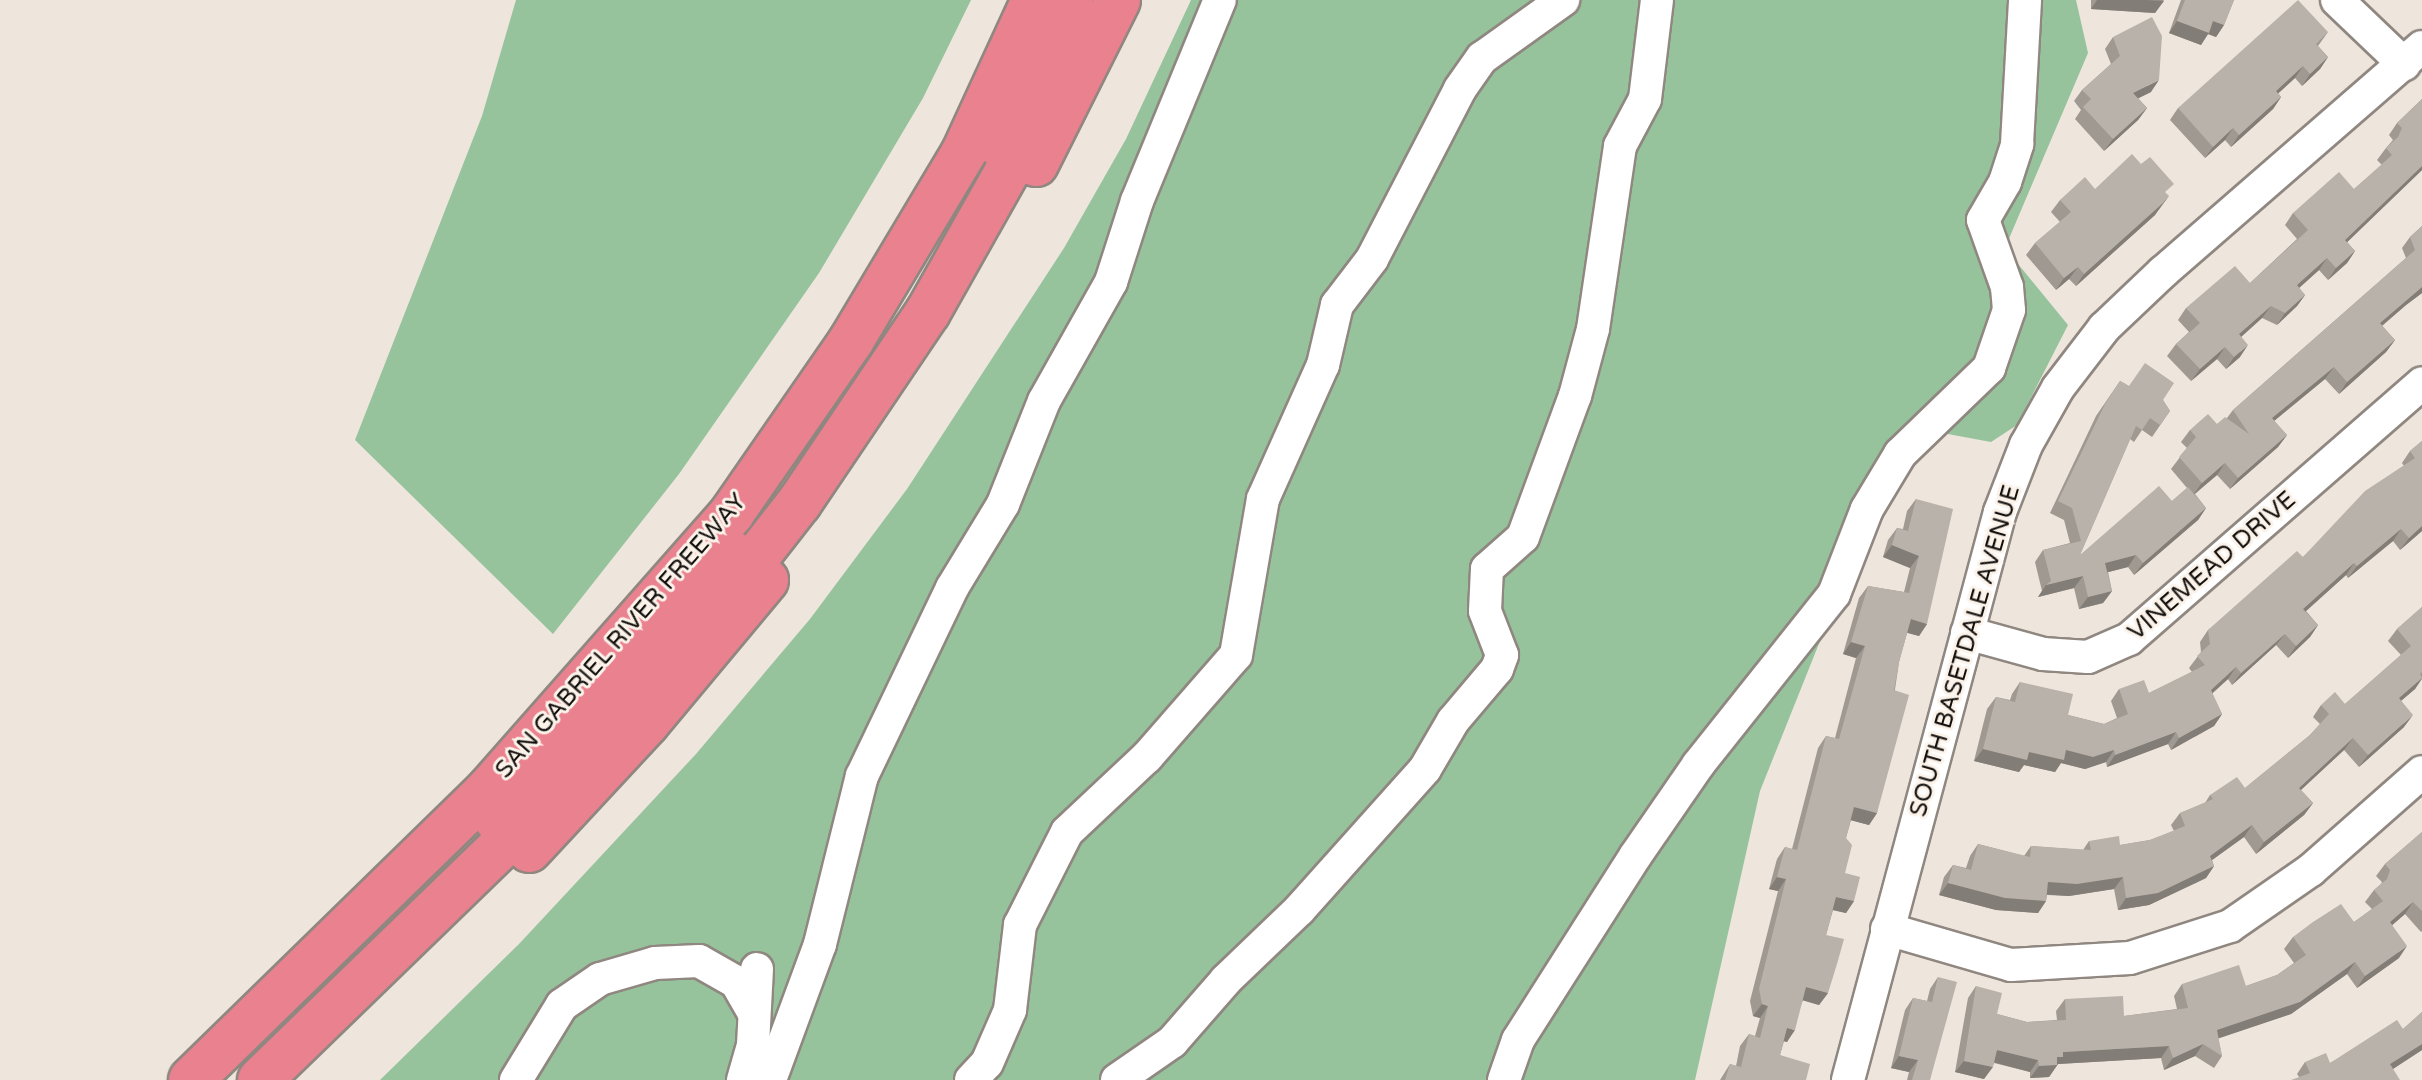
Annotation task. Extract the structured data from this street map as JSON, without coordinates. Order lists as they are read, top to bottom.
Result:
{
  "streets": {
    "highway": ["SAN GABRIEL RIVER FREEWAY"],
    "street": ["VINEMEAD DRIVE", "SOUTH BASETDALE AVENUE"]
  },
  "crossings": [
    ["VINEMEAD DRIVE", "SOUTH BASETDALE AVENUE"]
  ]
}
